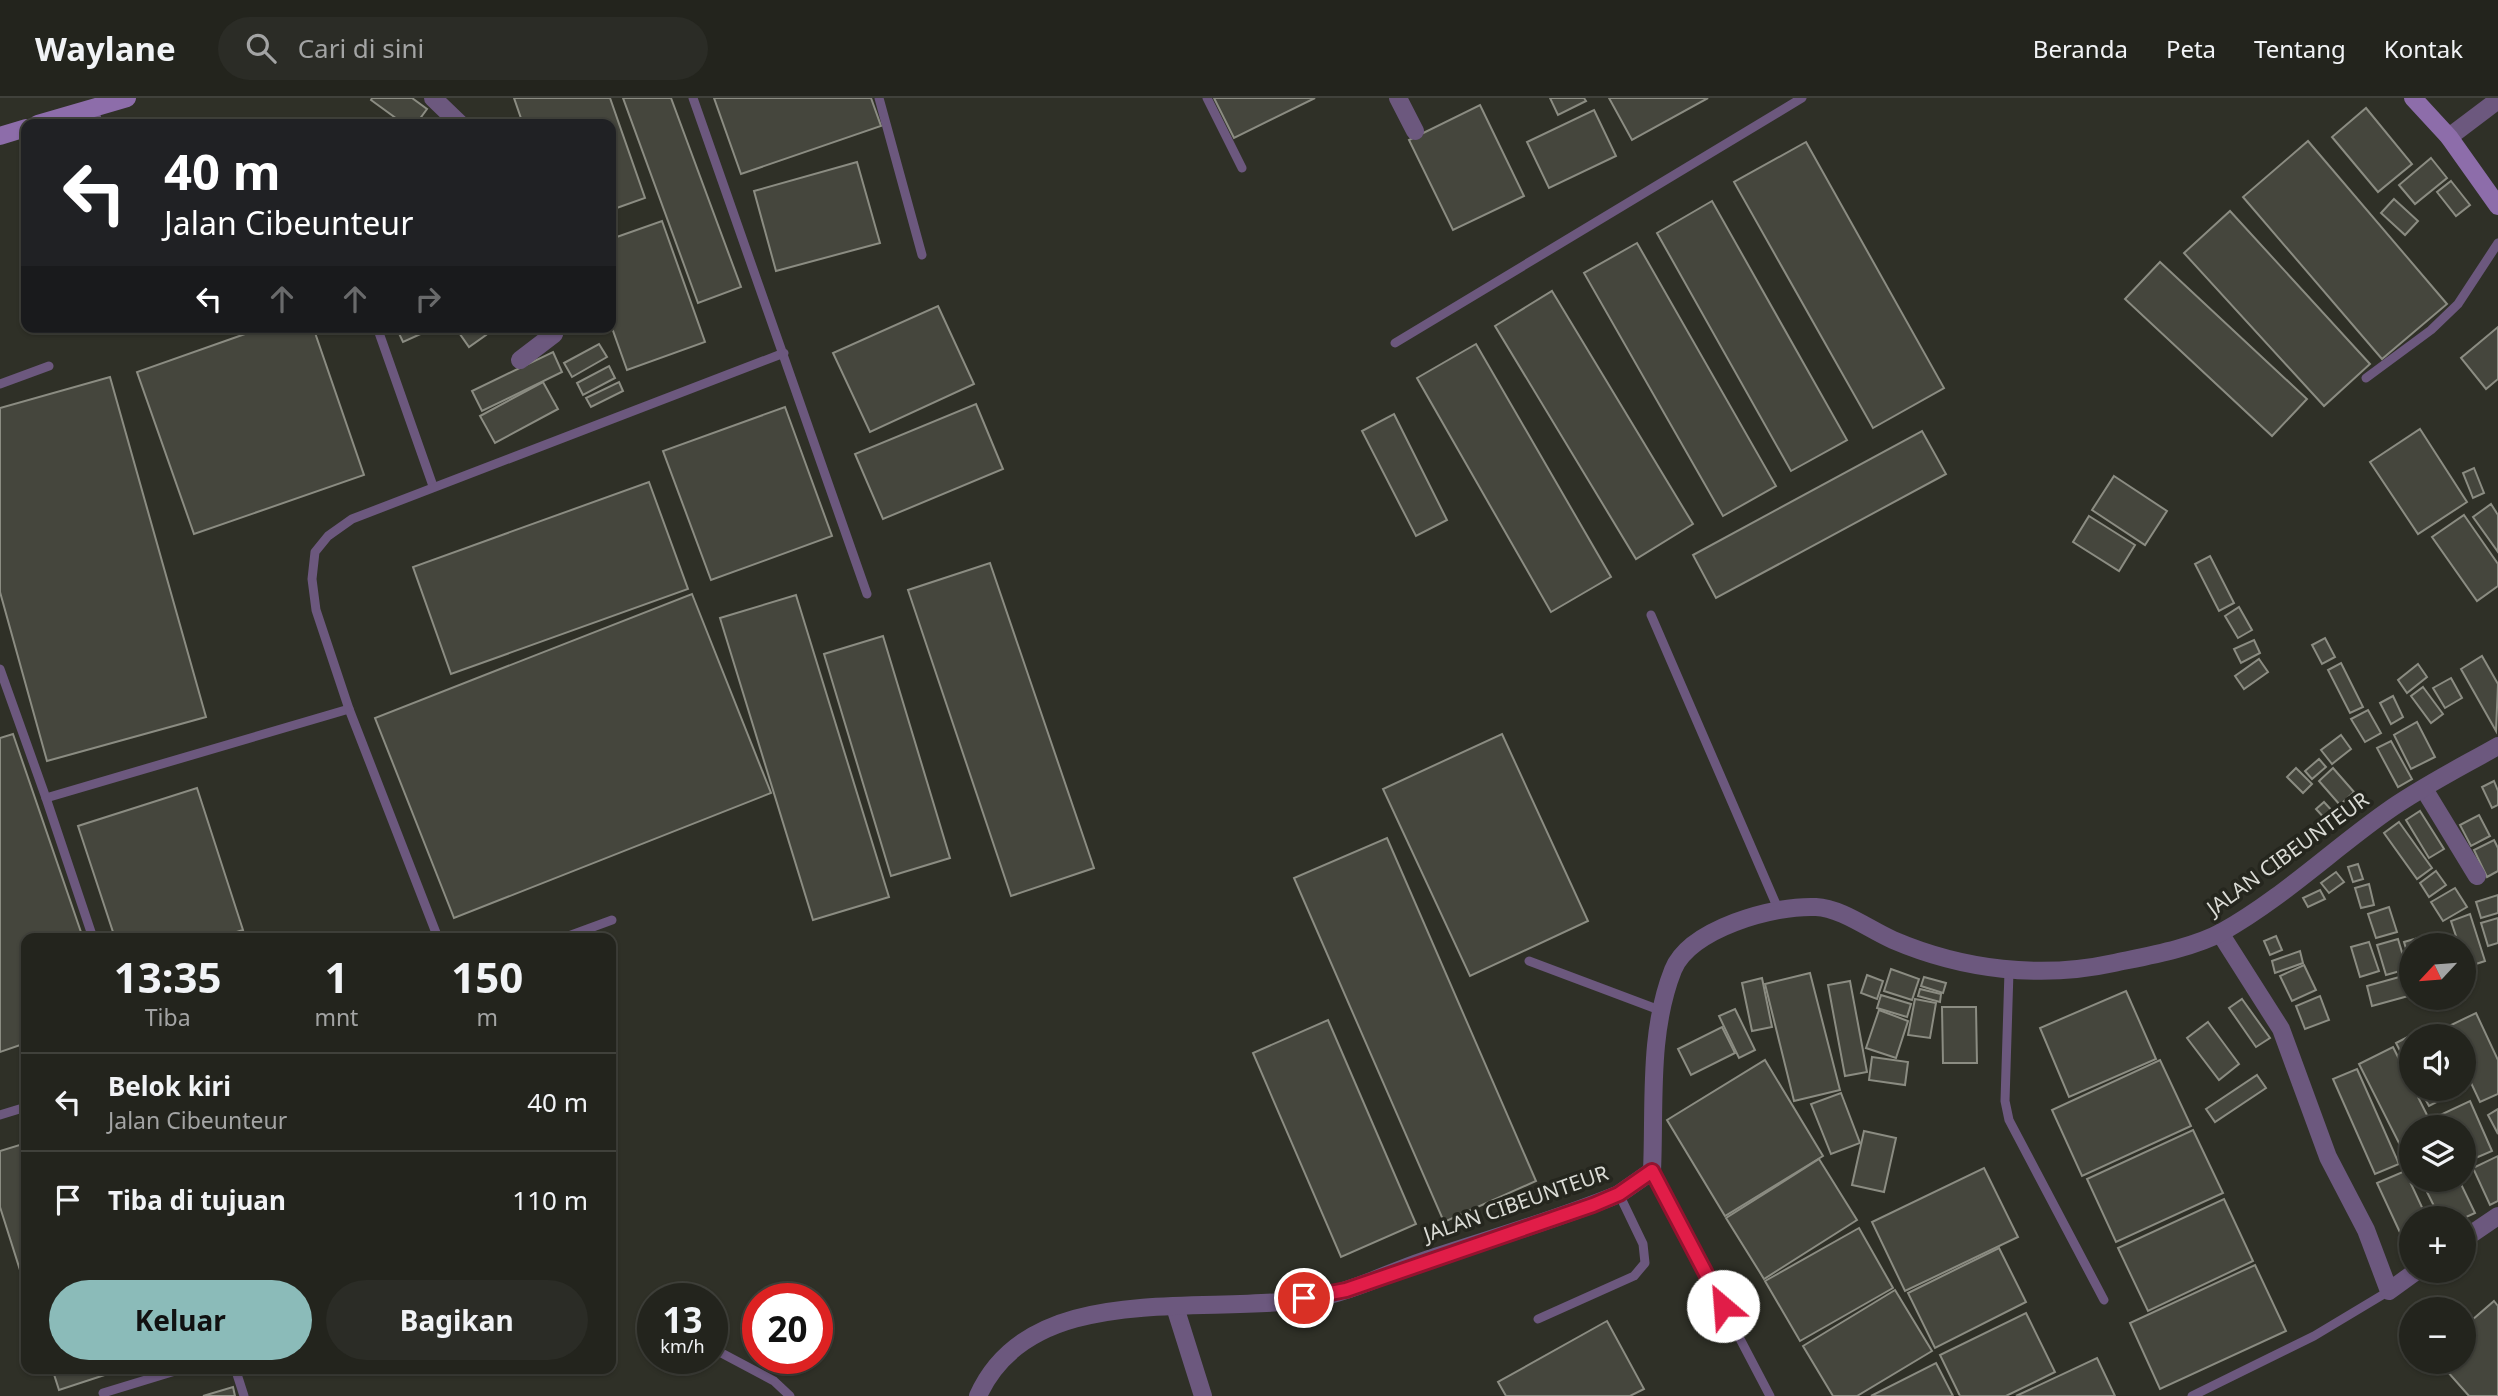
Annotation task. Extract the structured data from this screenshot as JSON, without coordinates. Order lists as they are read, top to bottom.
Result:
{
  "streets": {
    "street": ["JALAN CIBEUNTEUR"]
  },
  "north": "bottom left",
  "page": {
    "header": "Waylane",
    "search": "Cari di sini",
    "nav": [
      "Beranda",
      "Peta",
      "Tentang",
      "Kontak"
    ],
    "turn": ["40 m", "Jalan Cibeunteur"],
    "map_buttons": ["+", "−"],
    "eta": [
      "13:35",
      "Tiba",
      "1",
      "mnt",
      "150",
      "m"
    ],
    "list": [
      {
        "name": "Belok kiri",
        "note": "Jalan Cibeunteur",
        "value": "40 m"
      },
      {
        "name": "Tiba di tujuan",
        "value": "110 m"
      }
    ],
    "buttons": ["Keluar", "Bagikan"],
    "speed": "13 km/h",
    "limit": "20"
  }
}
